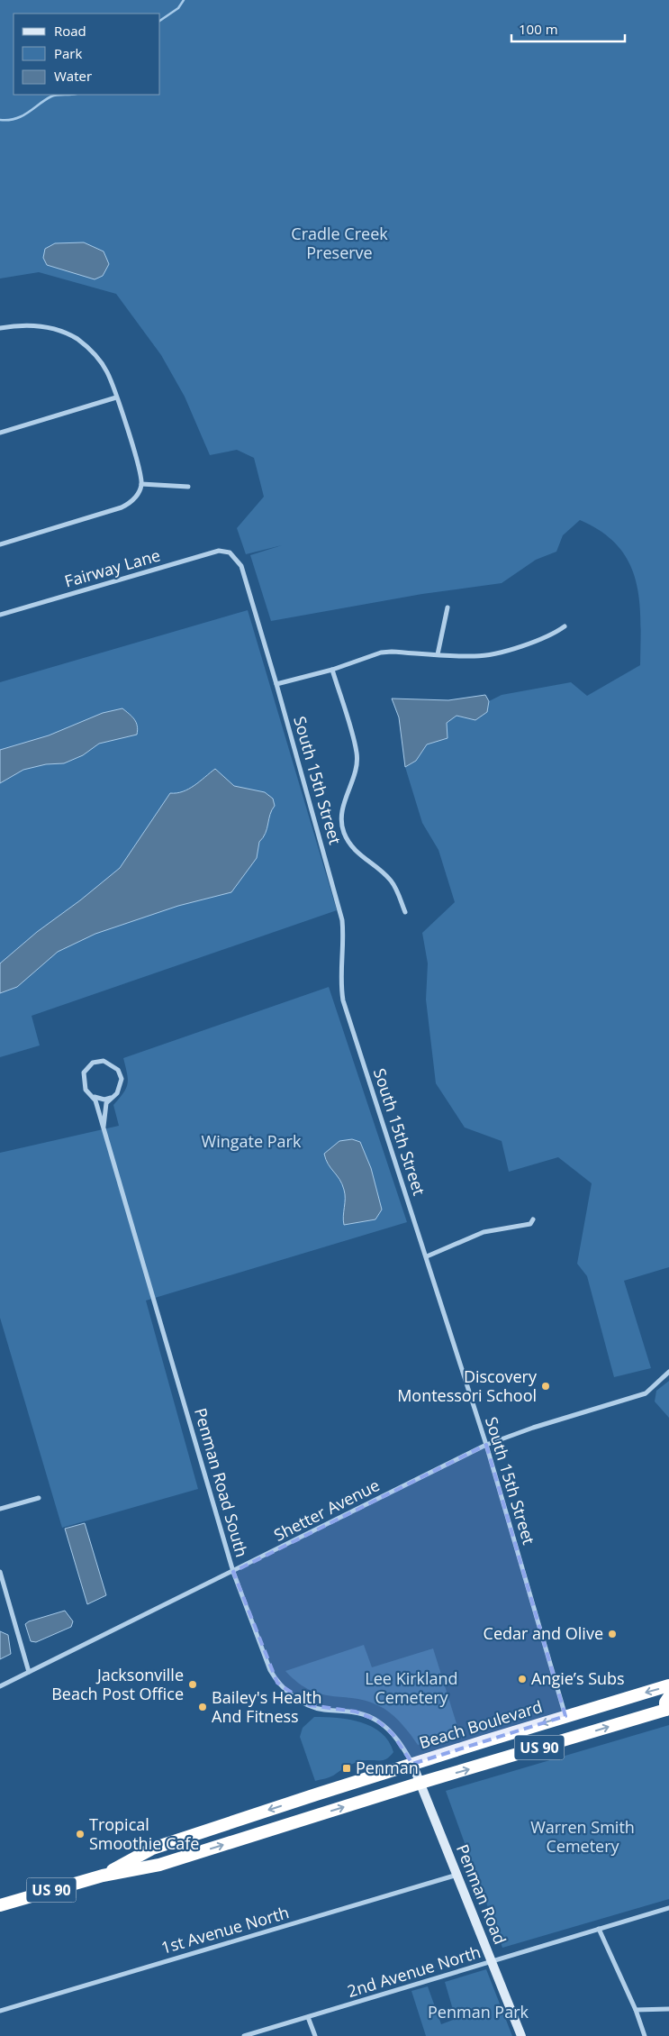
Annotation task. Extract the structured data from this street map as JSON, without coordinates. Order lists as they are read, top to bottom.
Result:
{
  "streets": {
    "highway": ["Beach Boulevard", "US 90"],
    "street": [
      "Fairway Lane",
      "South 15th Street",
      "Penman Road South",
      "Shetter Avenue",
      "Penman Road",
      "1st Avenue North",
      "2nd Avenue North"
    ]
  },
  "crossings": [
    ["Fairway Lane", "South 15th Street"],
    ["South 15th Street", "Shetter Avenue"],
    ["South 15th Street", "Beach Boulevard"],
    ["Penman Road South", "Shetter Avenue"],
    ["Penman Road South", "Beach Boulevard"],
    ["Penman Road South", "Penman Road"],
    ["Beach Boulevard", "US 90"],
    ["Beach Boulevard", "Penman Road"],
    ["US 90", "Penman Road"],
    ["Penman Road", "1st Avenue North"],
    ["Penman Road", "2nd Avenue North"]
  ],
  "parks": [
    "Cradle Creek Preserve",
    "Wingate Park",
    "Lee Kirkland Cemetery",
    "Warren Smith Cemetery",
    "Penman Park"
  ],
  "places": {
    "other": [
      "Discovery Montessori School",
      "Cedar and Olive",
      "Angie’s Subs",
      "Jacksonville Beach Post Office",
      "Bailey's Health And Fitness",
      "Tropical Smoothie Cafe"
    ],
    "transit": ["Penman"]
  },
  "legend": ["Road", "Park", "Water"],
  "scale_bar": "100 m"
}
